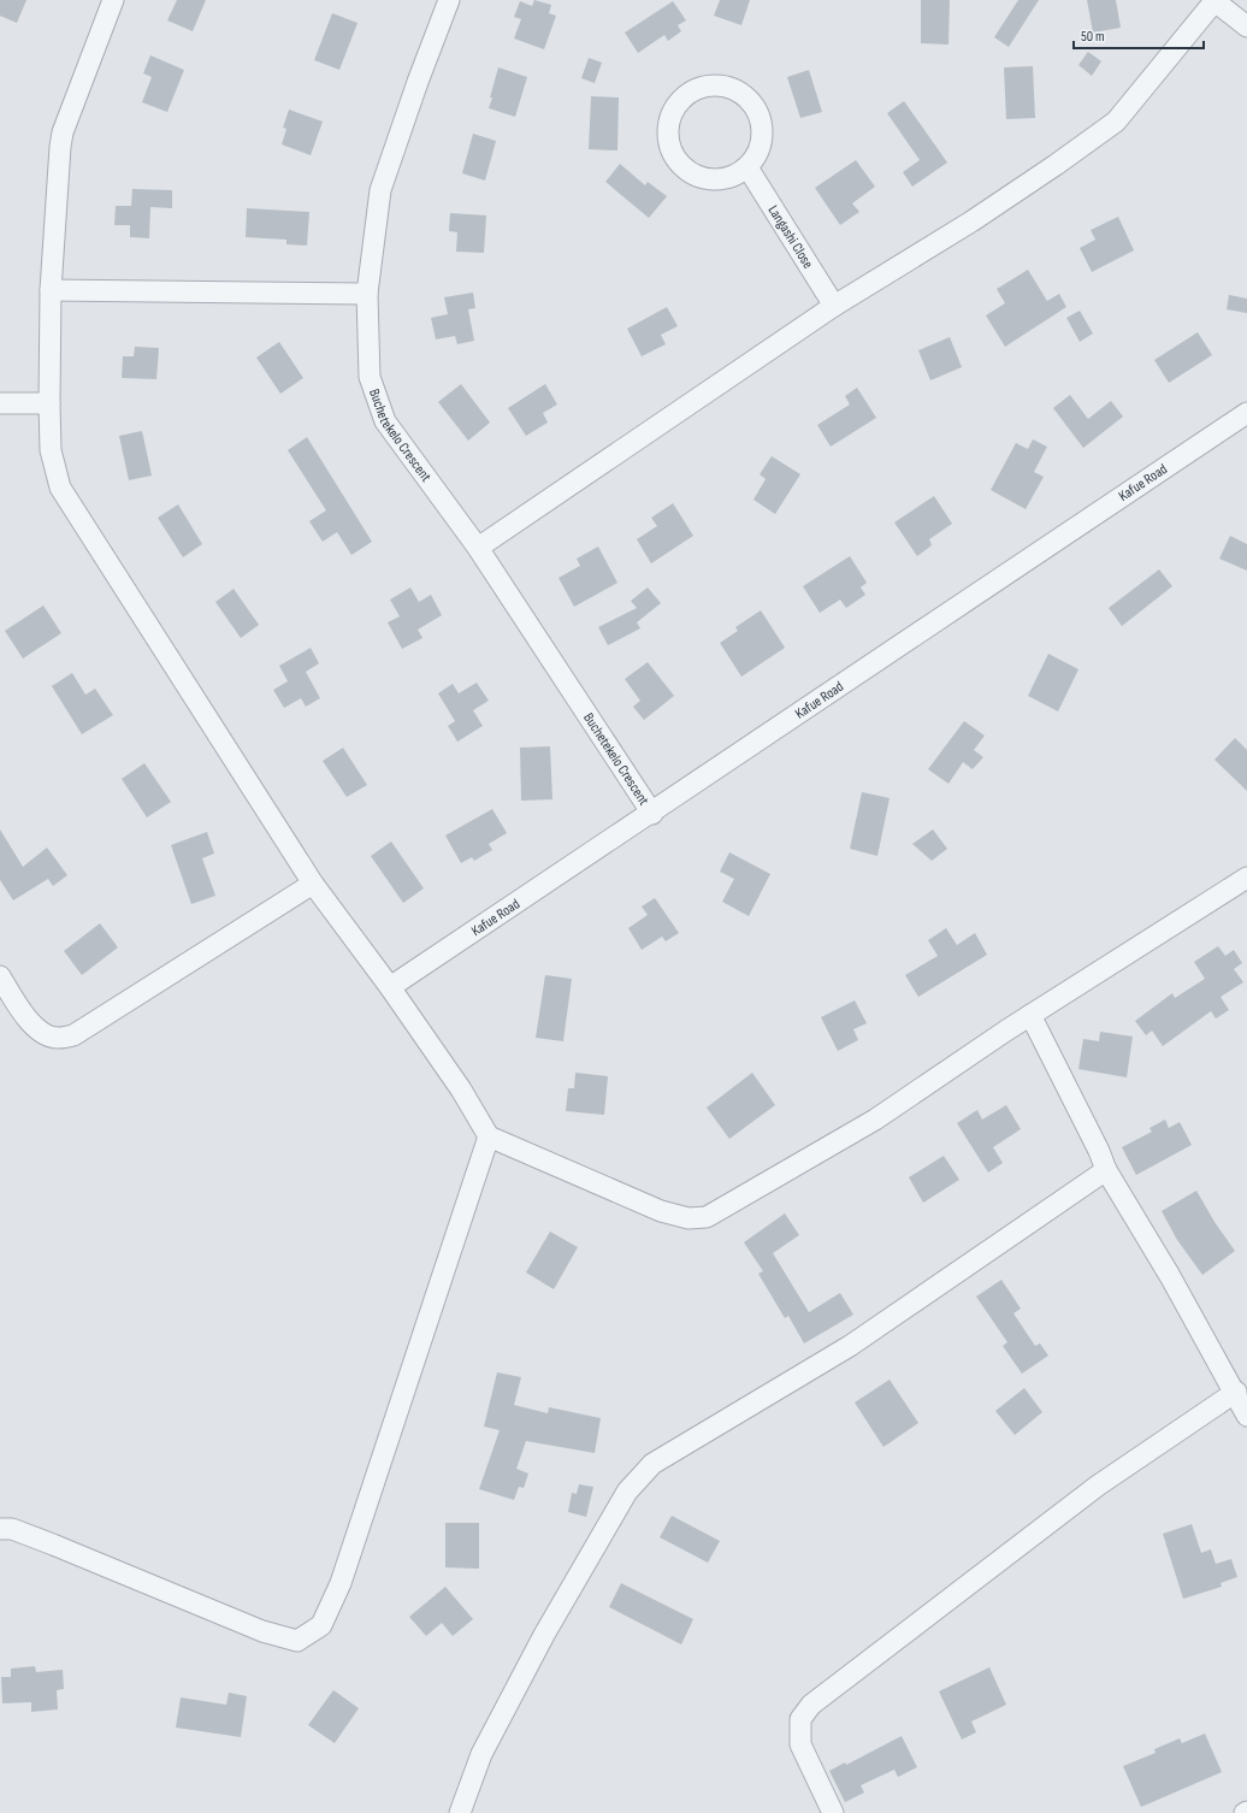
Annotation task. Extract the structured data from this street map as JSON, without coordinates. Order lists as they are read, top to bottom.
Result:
{
  "streets": {
    "street": ["Langashi Close", "Buchetekelo Crescent", "Kafue Road"]
  },
  "crossings": [
    ["Buchetekelo Crescent", "Kafue Road"]
  ],
  "scale_bar": "50 m"
}
